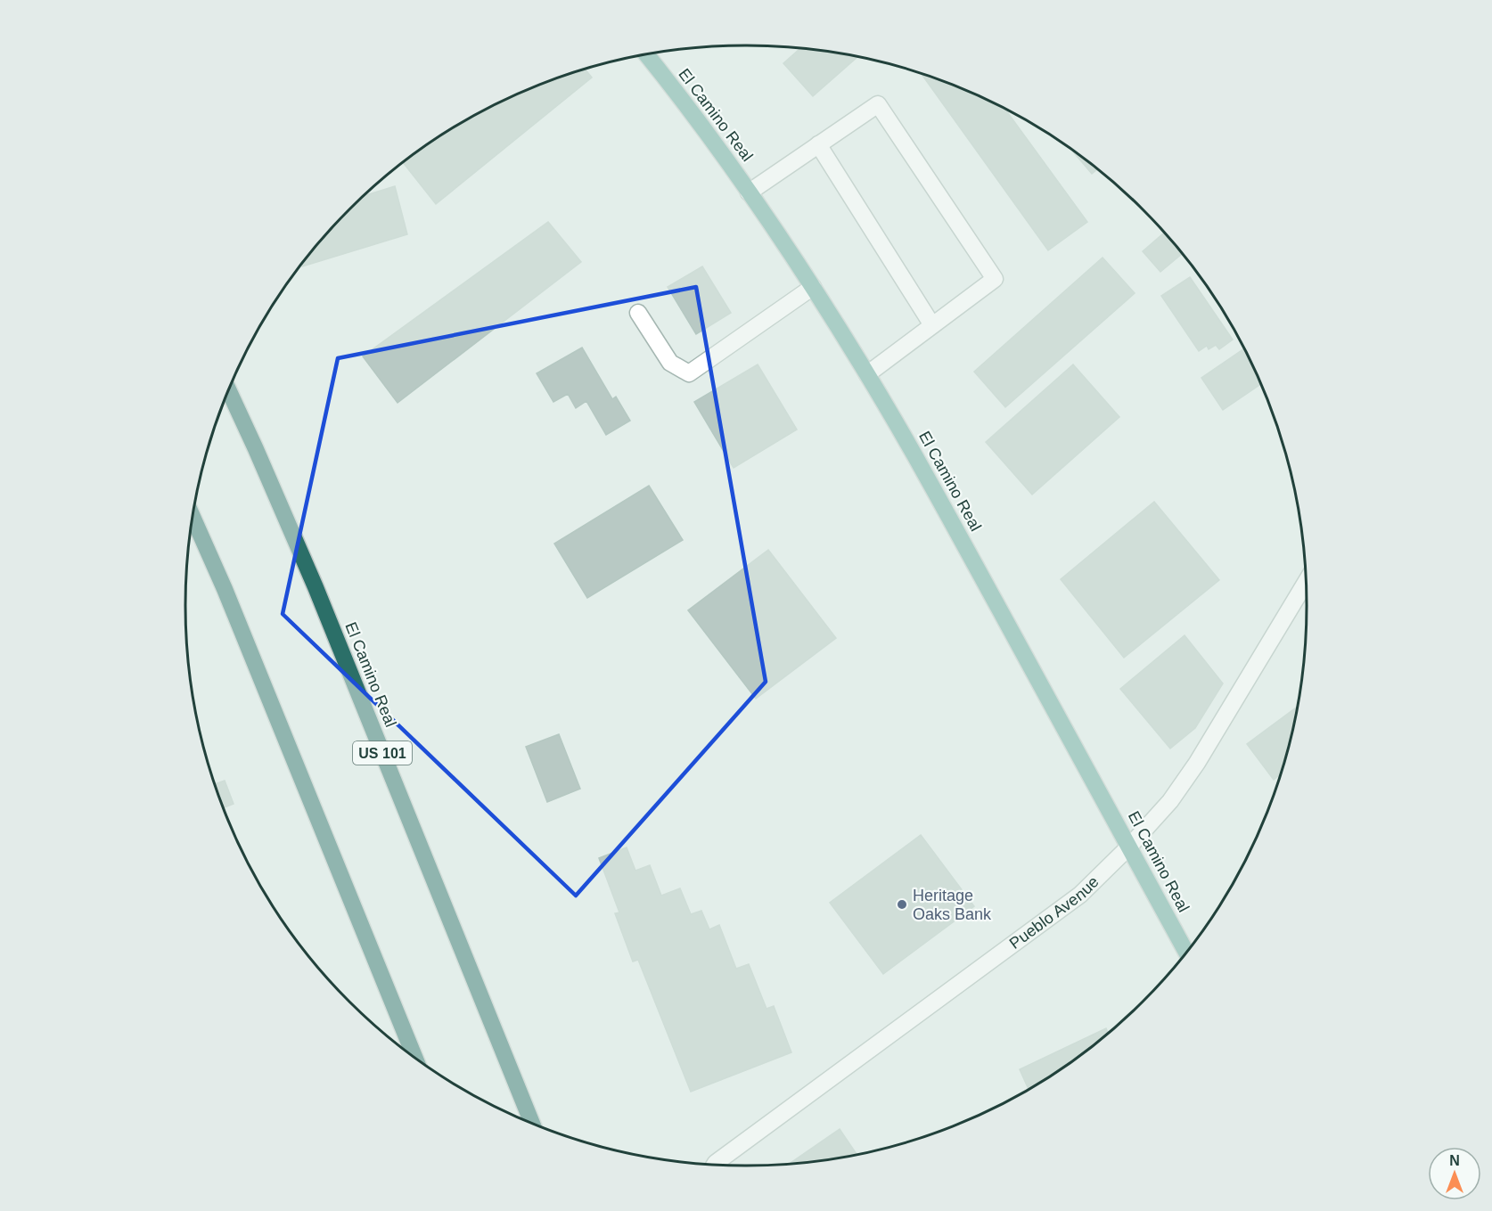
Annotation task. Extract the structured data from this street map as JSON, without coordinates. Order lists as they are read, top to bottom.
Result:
{
  "streets": {
    "highway": ["El Camino Real", "US 101"],
    "street": ["Pueblo Avenue"]
  },
  "crossings": [
    ["El Camino Real", "Pueblo Avenue"]
  ],
  "places": ["Heritage Oaks Bank"],
  "north": "top"
}
